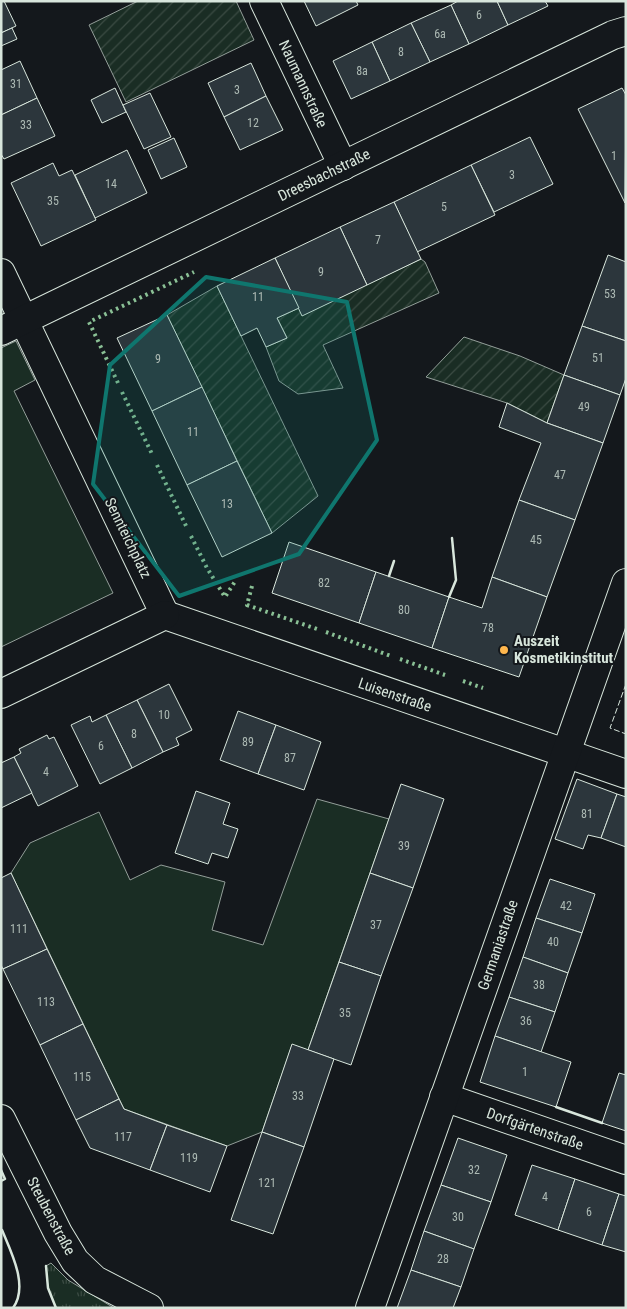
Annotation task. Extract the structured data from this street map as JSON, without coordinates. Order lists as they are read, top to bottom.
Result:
{
  "streets": {
    "street": [
      "Naumannstraße",
      "Dreesbachstraße",
      "Sennteichplatz",
      "Luisenstraße",
      "Germaniastraße",
      "Dorfgärtenstraße",
      "Steubenstraße"
    ]
  },
  "crossings": [
    ["Naumannstraße", "Dreesbachstraße"],
    ["Dreesbachstraße", "Sennteichplatz"],
    ["Sennteichplatz", "Luisenstraße"],
    ["Luisenstraße", "Germaniastraße"],
    ["Germaniastraße", "Dorfgärtenstraße"]
  ],
  "places": ["Auszeit Kosmetikinstitut"],
  "house_numbers": [
    "6",
    "6a",
    "8",
    "8a",
    "31",
    "3",
    "12",
    "33",
    "1",
    "3",
    "14",
    "35",
    "5",
    "7",
    "9",
    "53",
    "11",
    "51",
    "9",
    "49",
    "11",
    "47",
    "13",
    "45",
    "82",
    "80",
    "78",
    "10",
    "8",
    "89",
    "6",
    "87",
    "4",
    "81",
    "39",
    "42",
    "37",
    "111",
    "40",
    "38",
    "113",
    "35",
    "36",
    "1",
    "115",
    "33",
    "117",
    "119",
    "32",
    "121",
    "4",
    "6",
    "30",
    "28"
  ]
}
